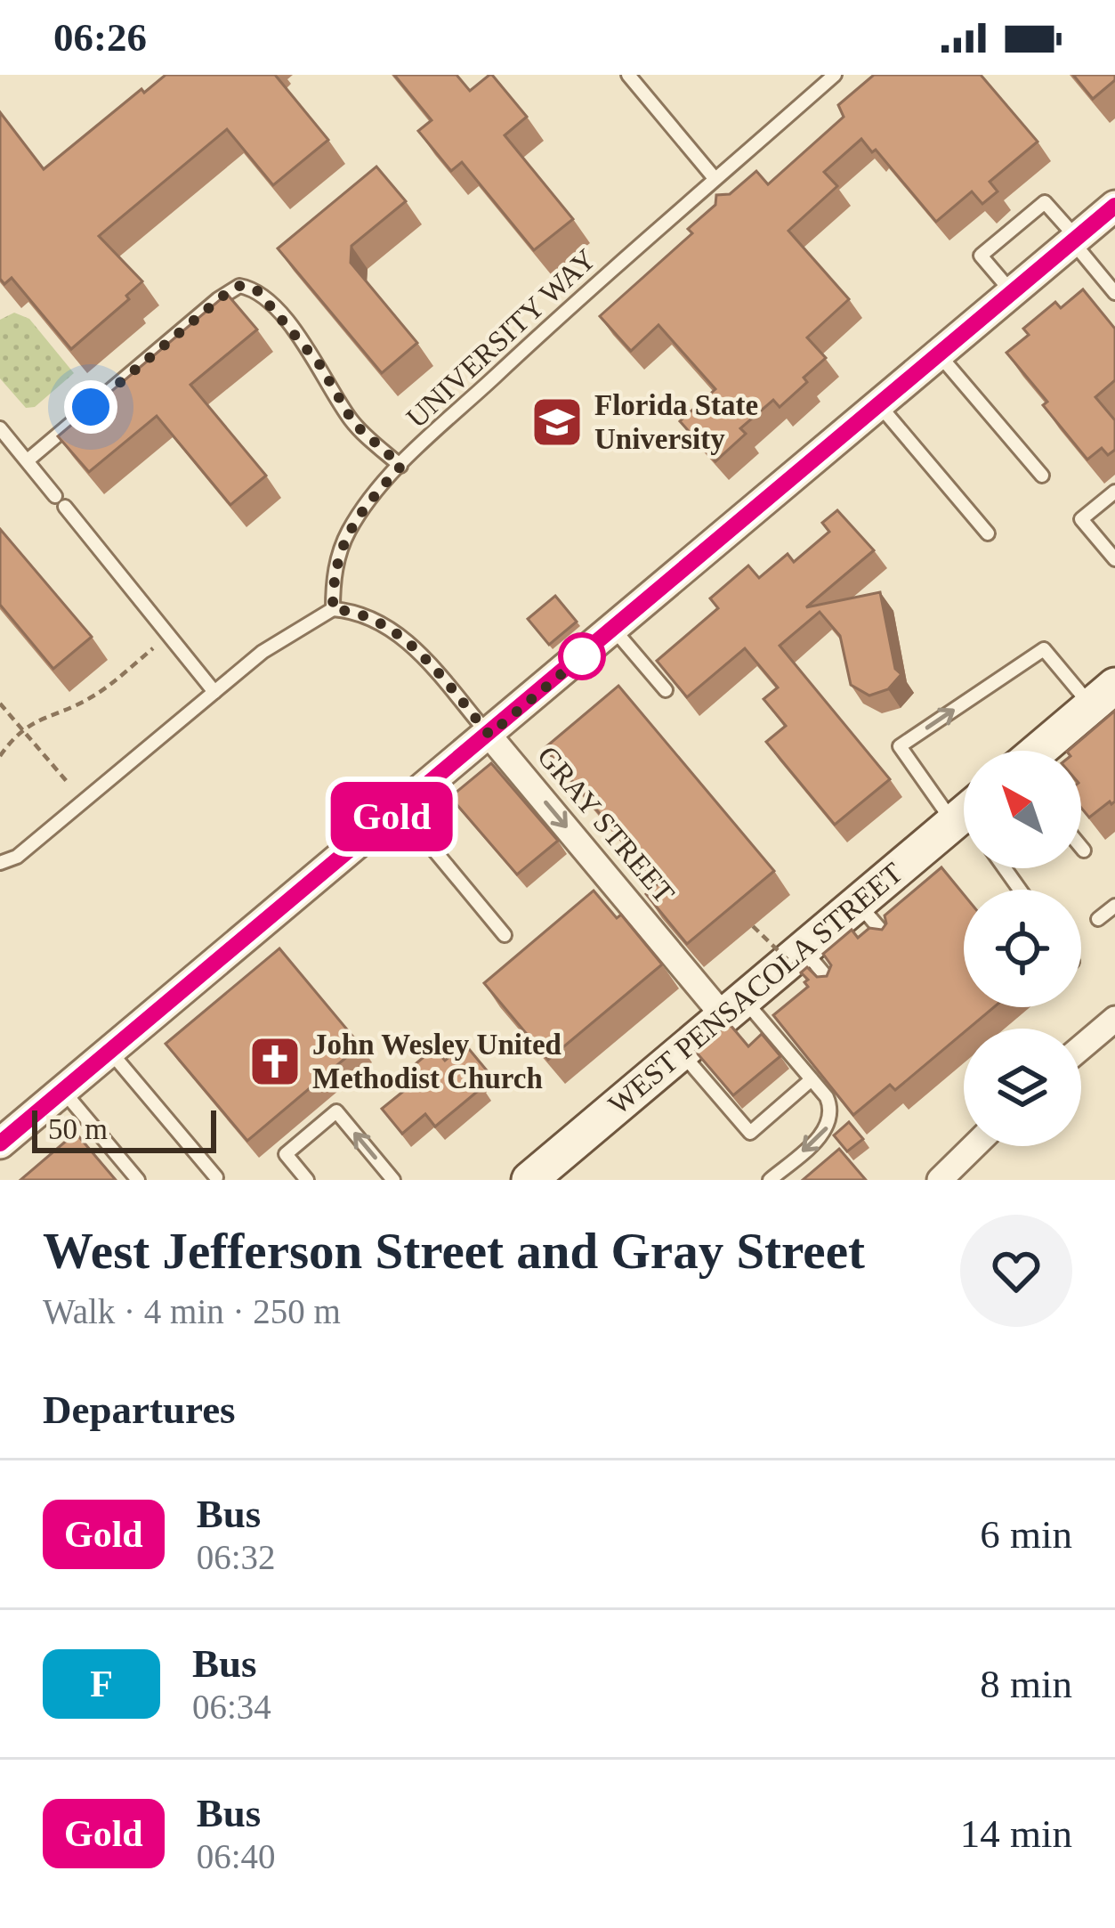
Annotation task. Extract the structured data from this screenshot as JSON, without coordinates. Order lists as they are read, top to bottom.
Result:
{
  "streets": {
    "main road": ["WEST PENSACOLA STREET"],
    "street": ["GRAY STREET"],
    "lane": ["UNIVERSITY WAY"]
  },
  "crossings": [
    ["UNIVERSITY WAY", "GRAY STREET"],
    ["GRAY STREET", "WEST PENSACOLA STREET"]
  ],
  "places": {
    "school or university": ["Florida State University"],
    "church": ["John Wesley United Methodist Church"]
  },
  "lines": ["bus line Gold"],
  "scale_bar": "50 m",
  "north": "top left",
  "page": {
    "status": "06:26",
    "on_map": "Gold",
    "scale": "50 m",
    "heading": [
      ["West Jefferson Street and Gray Street", "Walk · 4 min · 250 m"],
      "Departures"
    ],
    "list": [
      {
        "mark": "Gold",
        "name": "Bus",
        "note": "06:32",
        "value": "6 min"
      },
      {
        "mark": "F",
        "name": "Bus",
        "note": "06:34",
        "value": "8 min"
      },
      {
        "mark": "Gold",
        "name": "Bus",
        "note": "06:40",
        "value": "14 min"
      }
    ]
  }
}
